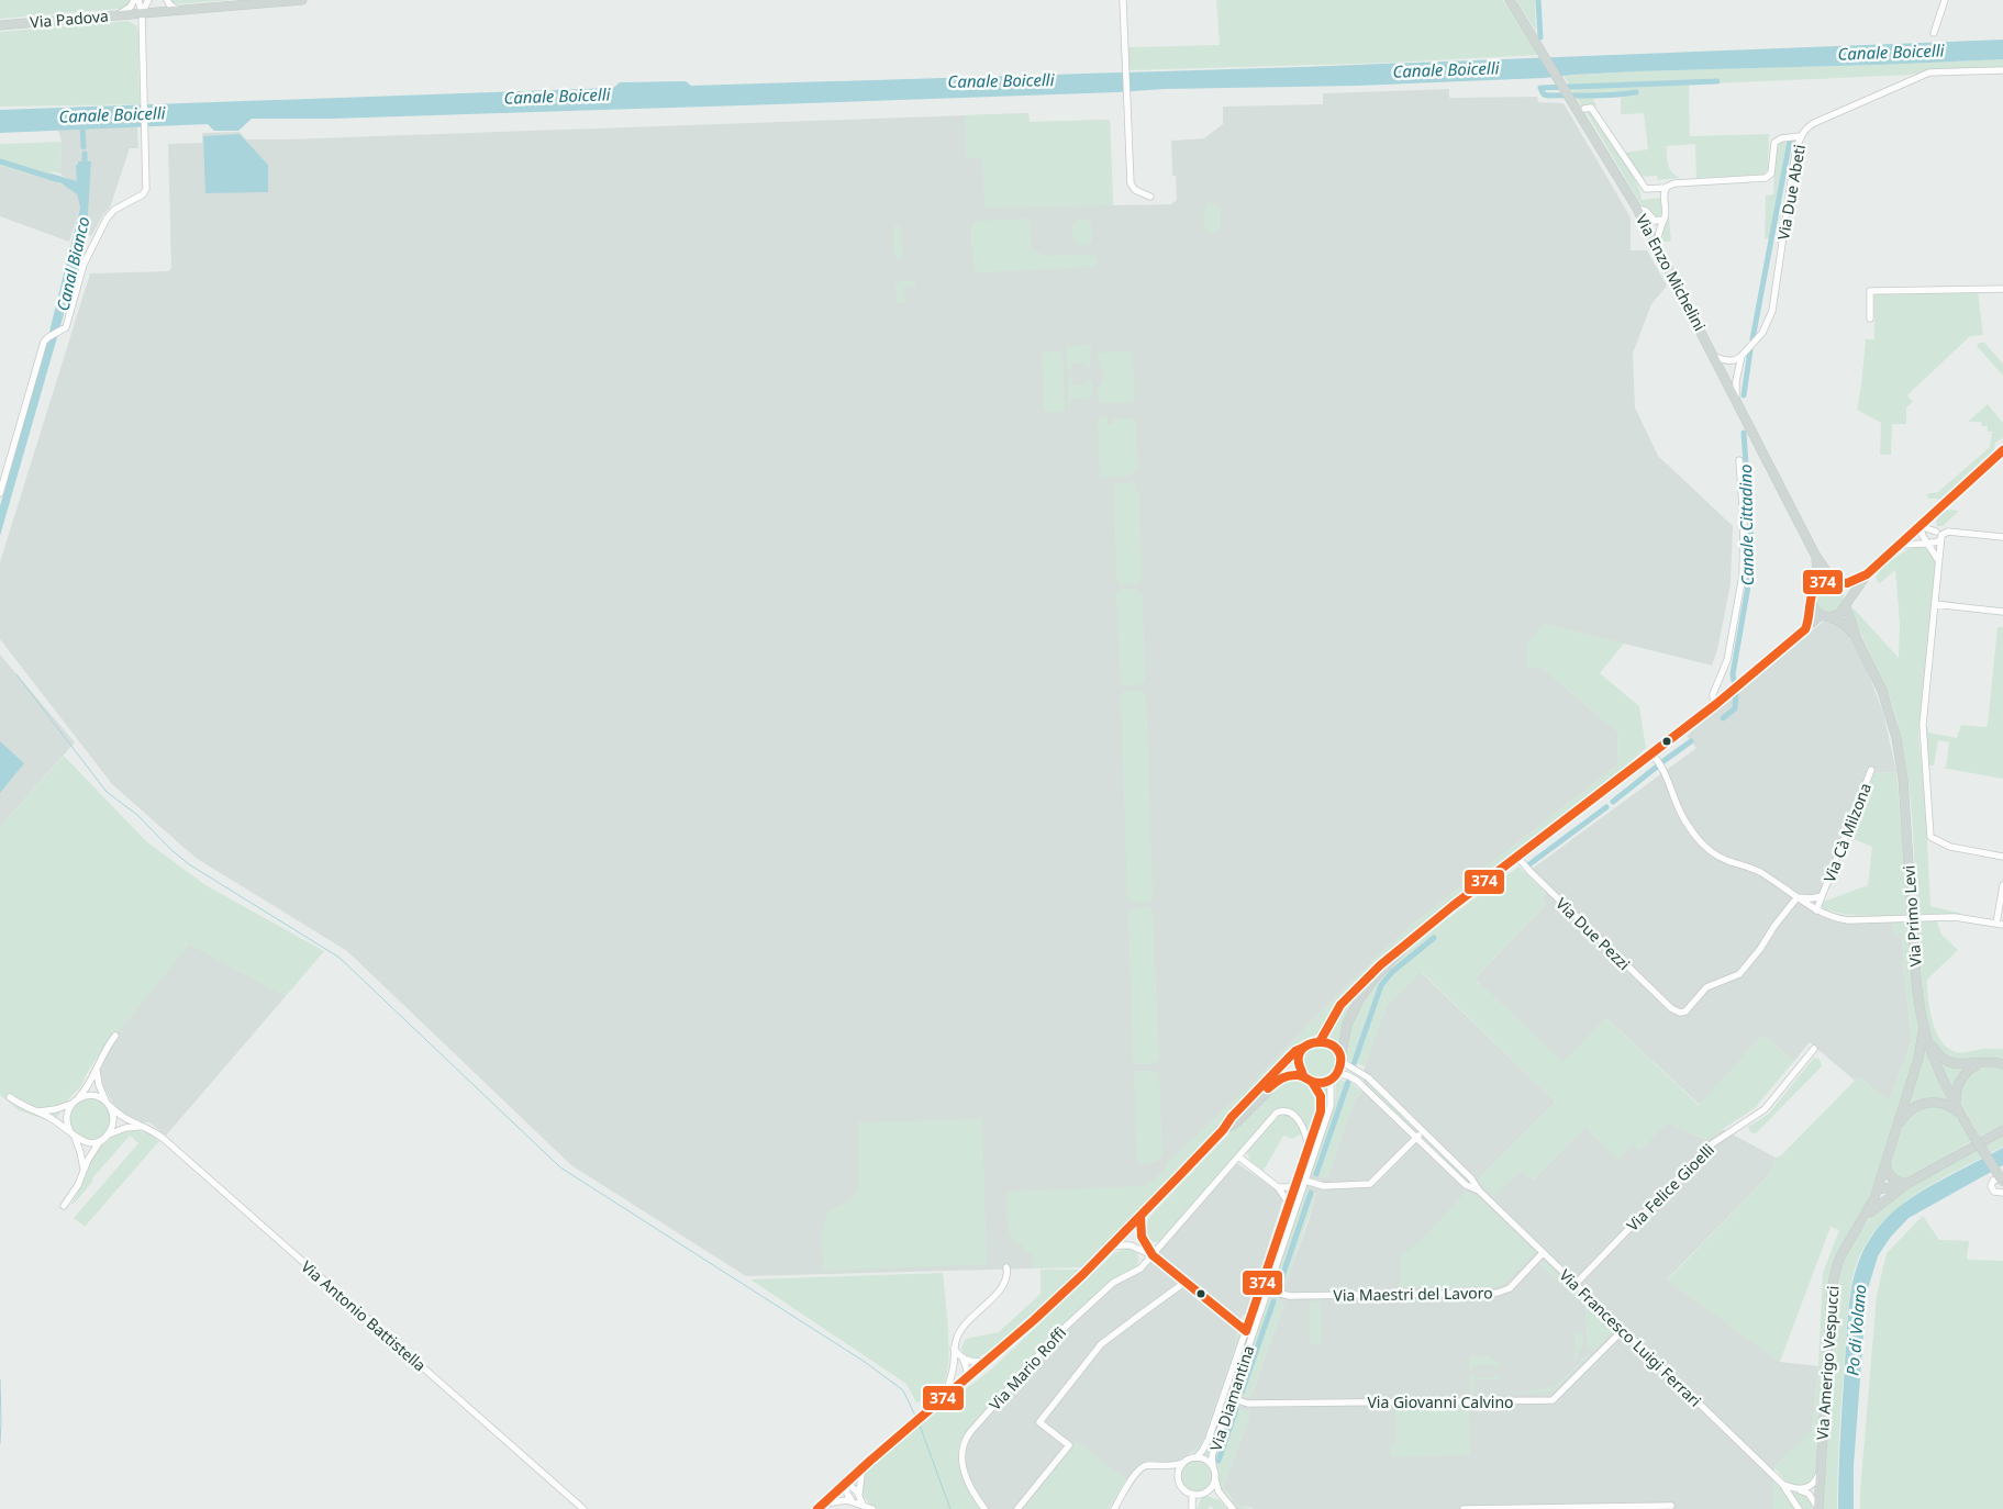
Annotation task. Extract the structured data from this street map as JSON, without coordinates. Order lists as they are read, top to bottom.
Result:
{
  "streets": {
    "main road": [
      "Via Padova",
      "Via Enzo Michelini",
      "Via Primo Levi",
      "Via Amerigo Vespucci"
    ],
    "street": [
      "Via Due Abeti",
      "Via Cà Milzona",
      "Via Due Pezzi",
      "Via Felice Gioelli",
      "Via Maestri del Lavoro",
      "Via Antonio Battistella",
      "Via Francesco Luigi Ferrari",
      "Via Mario Roffi",
      "Via Diamantina",
      "Via Giovanni Calvino"
    ]
  },
  "crossings": [
    ["Via Due Abeti", "Via Enzo Michelini"],
    ["Via Enzo Michelini", "Via Primo Levi"],
    ["Via Cà Milzona", "Via Due Pezzi"],
    ["Via Felice Gioelli", "Via Francesco Luigi Ferrari"],
    ["Via Maestri del Lavoro", "Via Francesco Luigi Ferrari"],
    ["Via Maestri del Lavoro", "Via Diamantina"],
    ["Via Francesco Luigi Ferrari", "Via Diamantina"],
    ["Via Francesco Luigi Ferrari", "Via Giovanni Calvino"],
    ["Via Mario Roffi", "Via Diamantina"],
    ["Via Diamantina", "Via Giovanni Calvino"]
  ],
  "water": [
    "Canale Boicelli",
    "Canal Bianco",
    "Canale Cittadino",
    "Po di Volano"
  ],
  "lines": ["transit line 374"]
}
